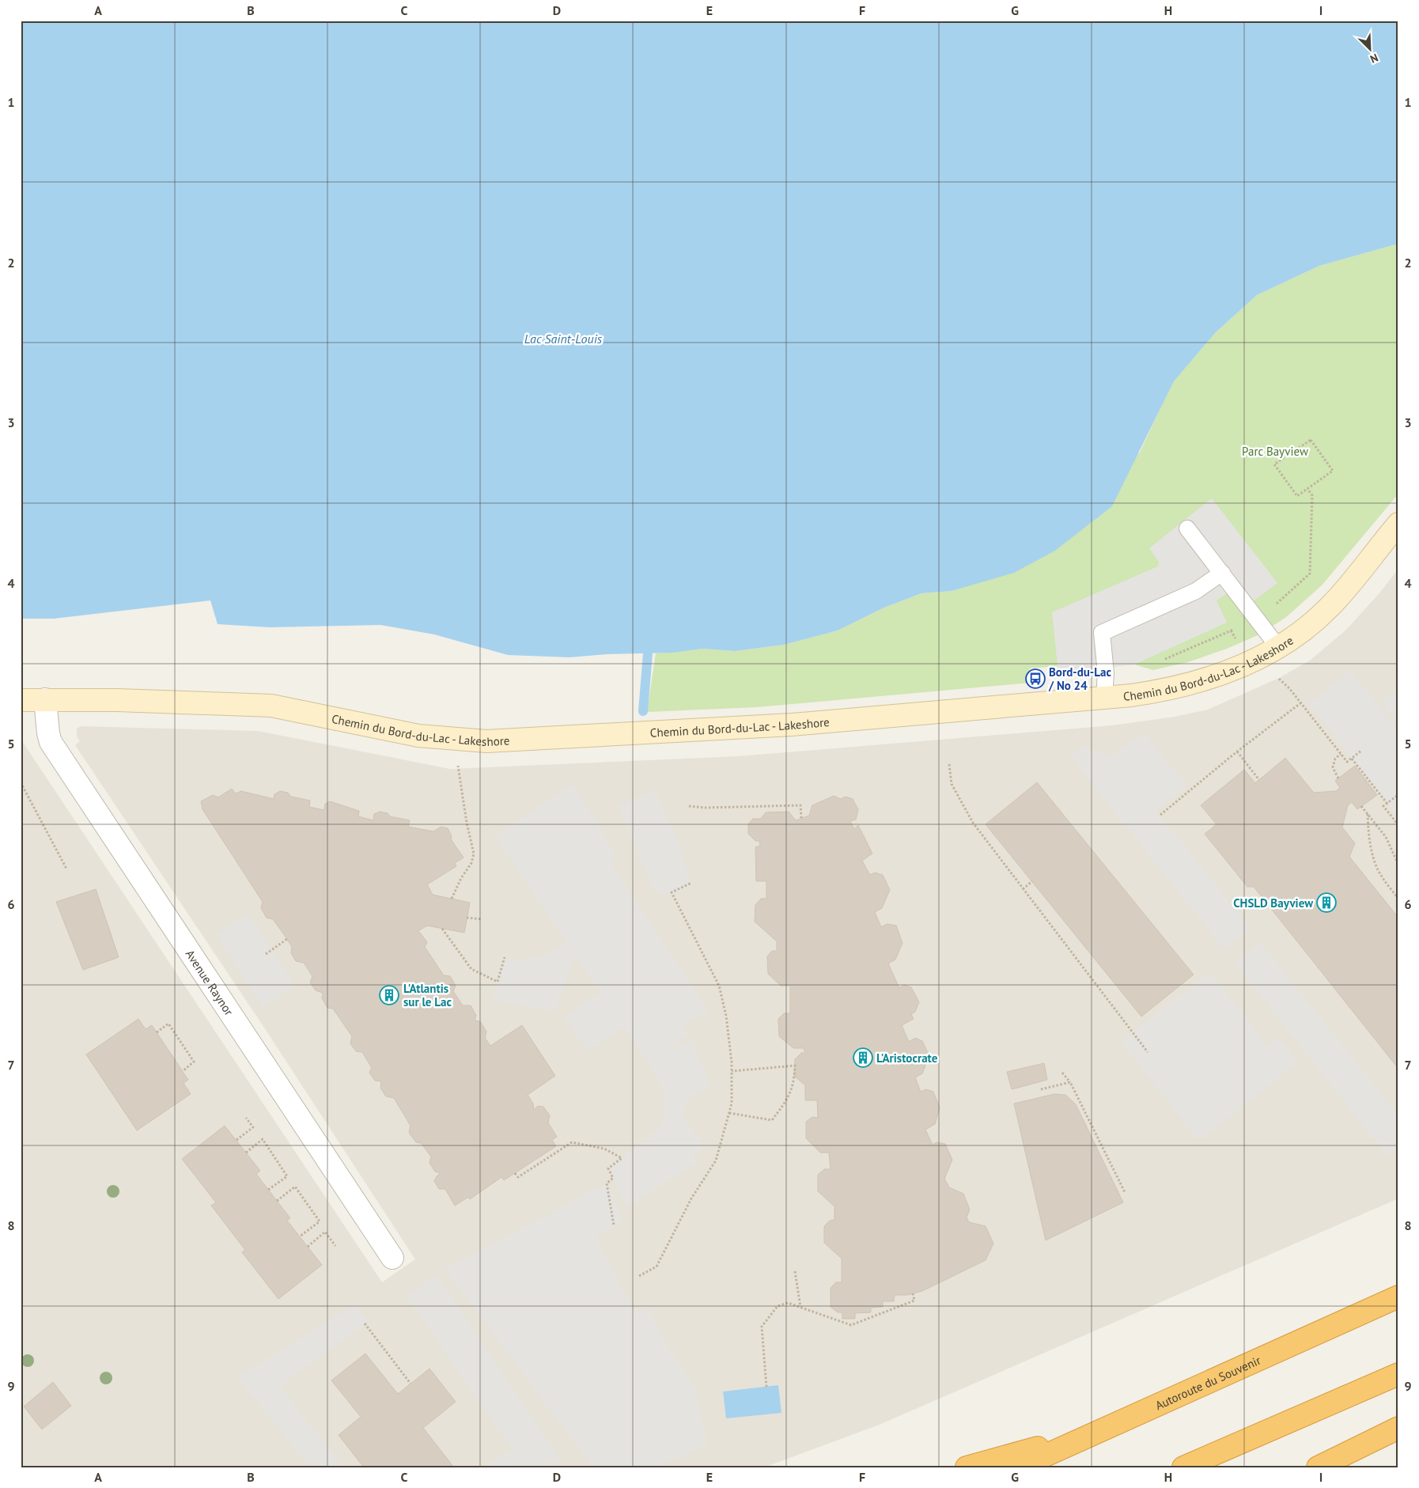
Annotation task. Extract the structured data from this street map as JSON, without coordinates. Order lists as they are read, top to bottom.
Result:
{
  "streets": {
    "highway": ["Autoroute du Souvenir"],
    "street": ["Chemin du Bord-du-Lac - Lakeshore", "Avenue Raynor"]
  },
  "crossings": [
    ["Chemin du Bord-du-Lac - Lakeshore", "Avenue Raynor"]
  ],
  "water": ["Lac Saint-Louis"],
  "parks": ["Parc Bayview"],
  "places": {
    "bus stop": ["Bord-du-Lac / No 24"],
    "building": ["CHSLD Bayview", "L'Atlantis sur le Lac", "L'Aristocrate"]
  },
  "north": "bottom right",
  "grid": {
    "columns": [
      "A",
      "B",
      "C",
      "D",
      "E",
      "F",
      "G",
      "H",
      "I"
    ],
    "rows": [
      "1",
      "2",
      "3",
      "4",
      "5",
      "6",
      "7",
      "8",
      "9"
    ]
  }
}
